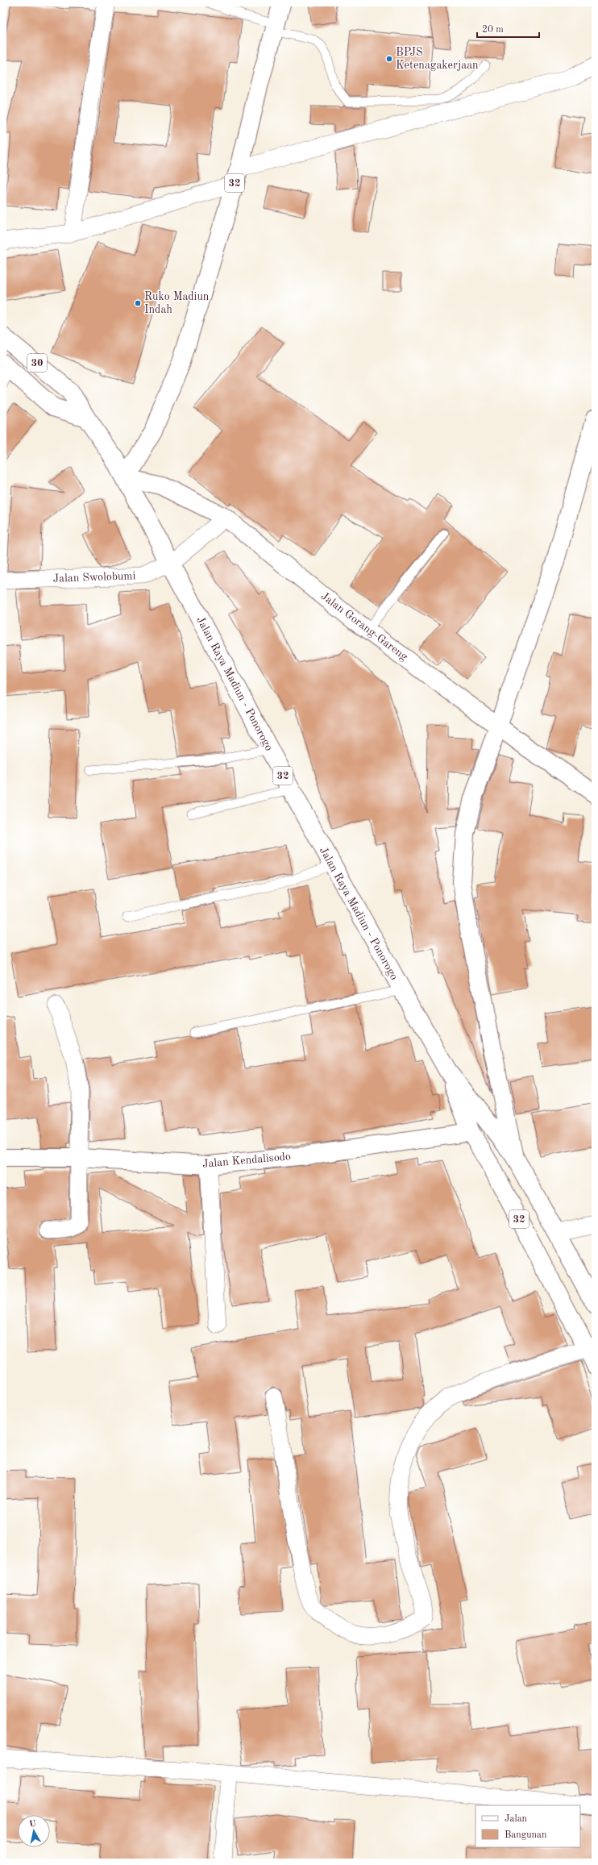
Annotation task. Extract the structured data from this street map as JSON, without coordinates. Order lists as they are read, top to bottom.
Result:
{
  "streets": {
    "main road": [
      "32",
      "30",
      "Jalan Gorang-Gareng",
      "Jalan Raya Madiun - Ponorogo",
      "Jalan Kendalisodo"
    ],
    "street": ["Jalan Swolobumi"]
  },
  "crossings": [
    ["32", "Jalan Gorang-Gareng"],
    ["32", "Jalan Raya Madiun - Ponorogo"],
    ["30", "Jalan Raya Madiun - Ponorogo"],
    ["Jalan Swolobumi", "Jalan Gorang-Gareng"],
    ["Jalan Swolobumi", "Jalan Raya Madiun - Ponorogo"],
    ["Jalan Gorang-Gareng", "Jalan Raya Madiun - Ponorogo"],
    ["Jalan Raya Madiun - Ponorogo", "Jalan Kendalisodo"]
  ],
  "places": ["BPJS Ketenagakerjaan", "Ruko Madiun Indah"],
  "legend": ["Jalan", "Bangunan"],
  "scale_bar": "20 m",
  "north": "top"
}
